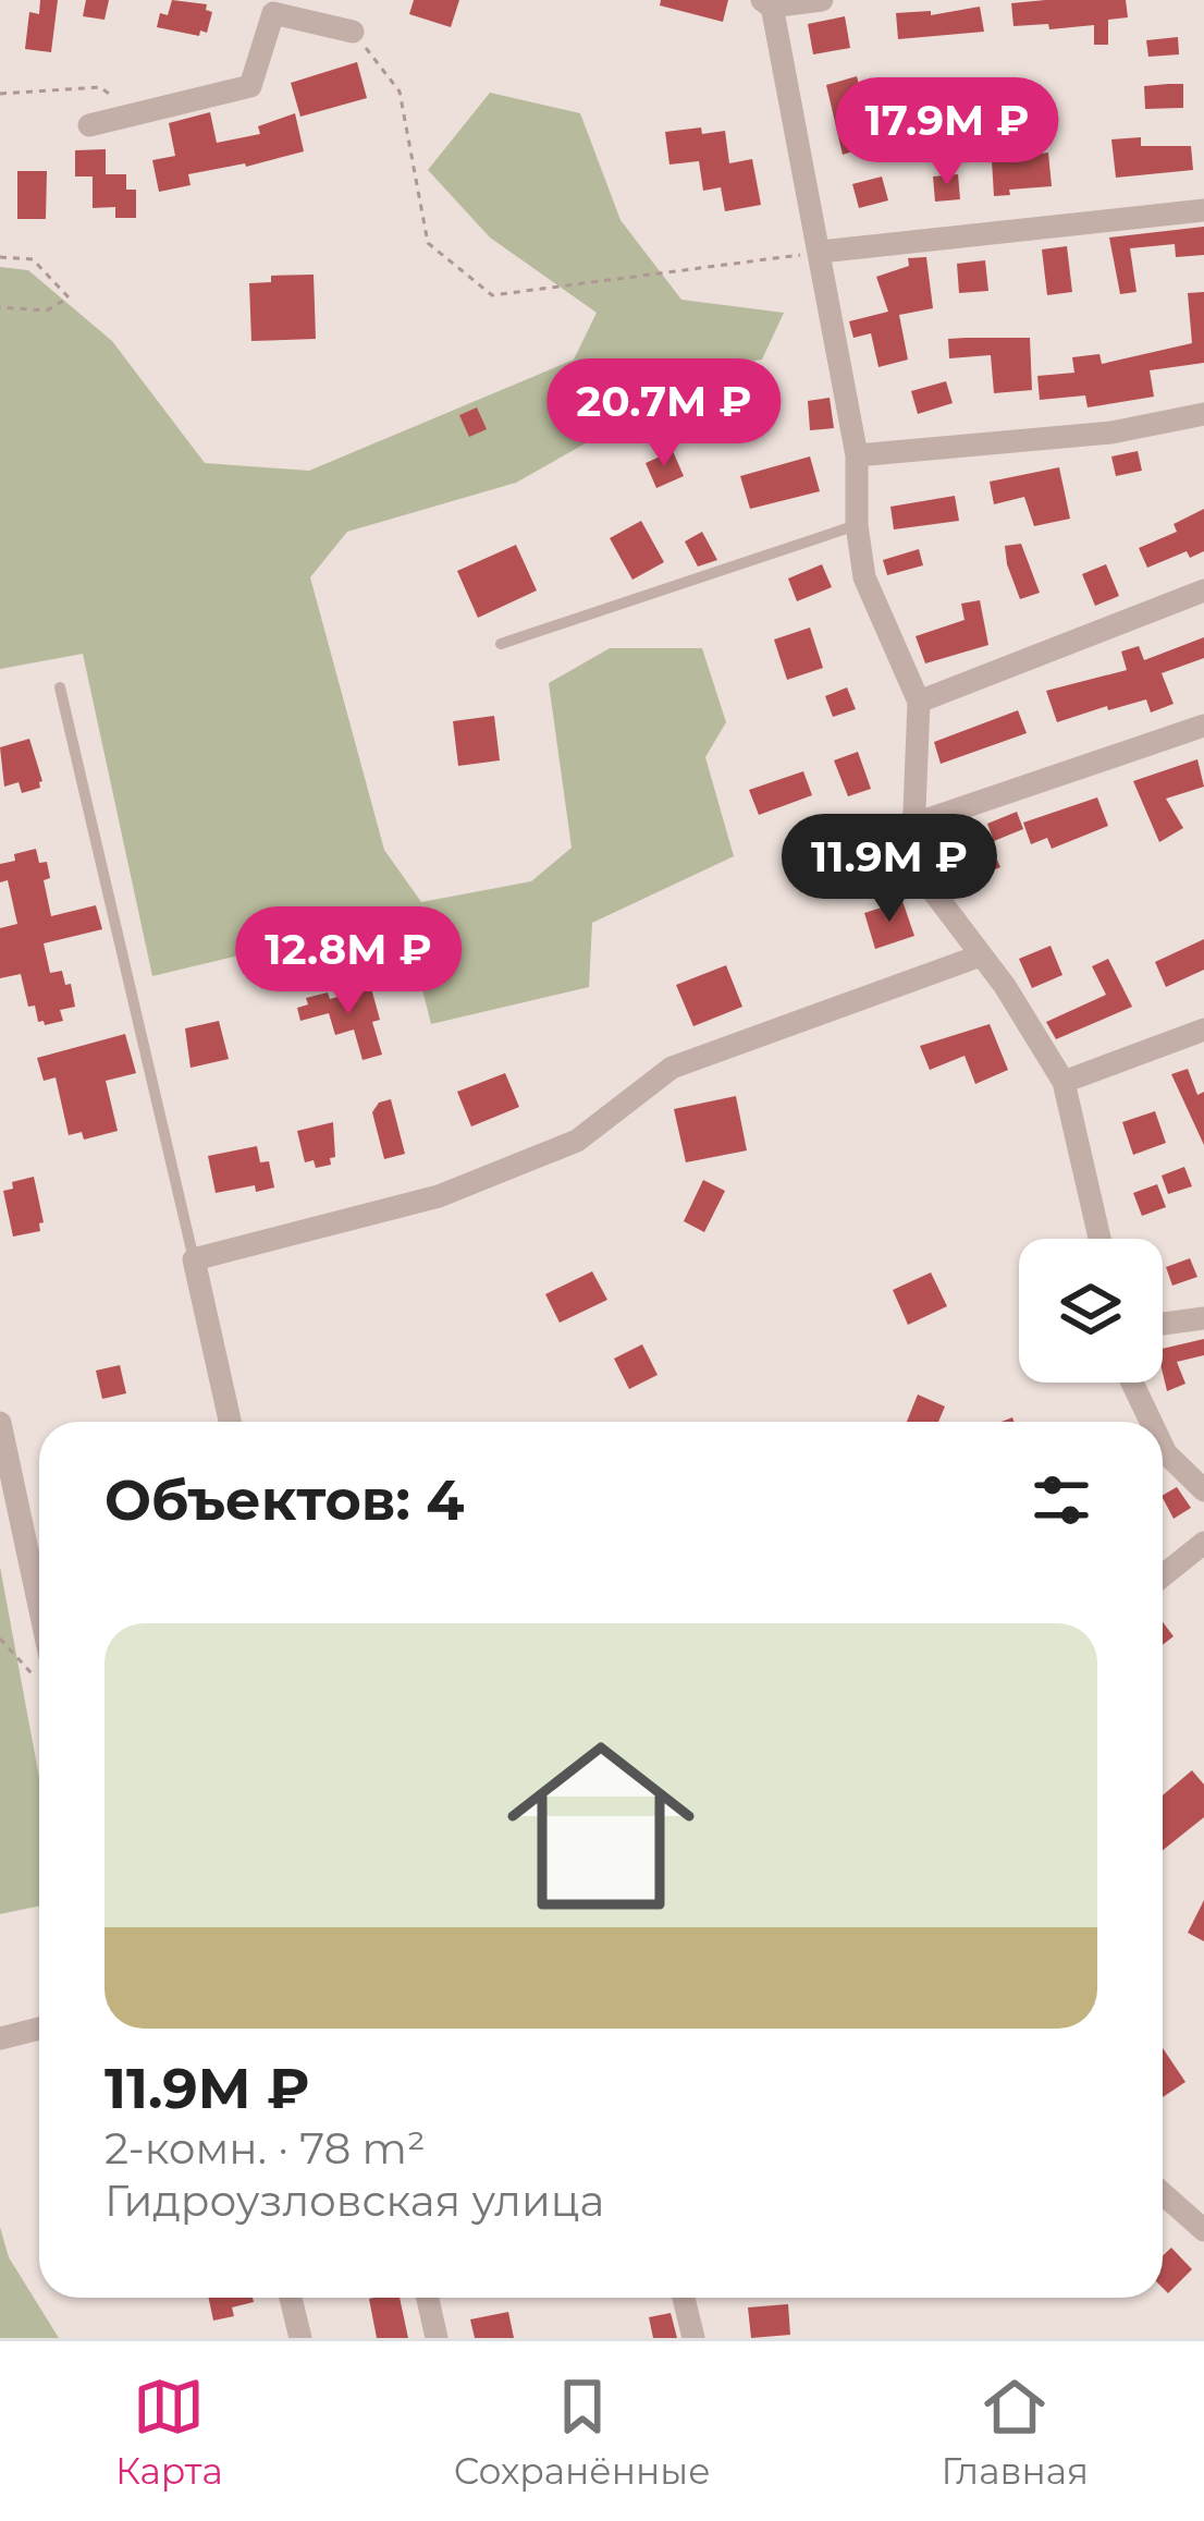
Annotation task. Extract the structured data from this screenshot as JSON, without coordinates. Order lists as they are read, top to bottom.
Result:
{
  "page": {
    "price": [
      "17.9M ₽",
      "20.7M ₽",
      "11.9M ₽",
      "12.8M ₽"
    ],
    "heading": "Объектов: 4",
    "list": [
      {
        "name": "11.9M ₽",
        "note": "2-комн. · 78 m² · Гидроузловская улица"
      }
    ],
    "tabs": ["Карта", "Сохранённые", "Главная"]
  }
}
